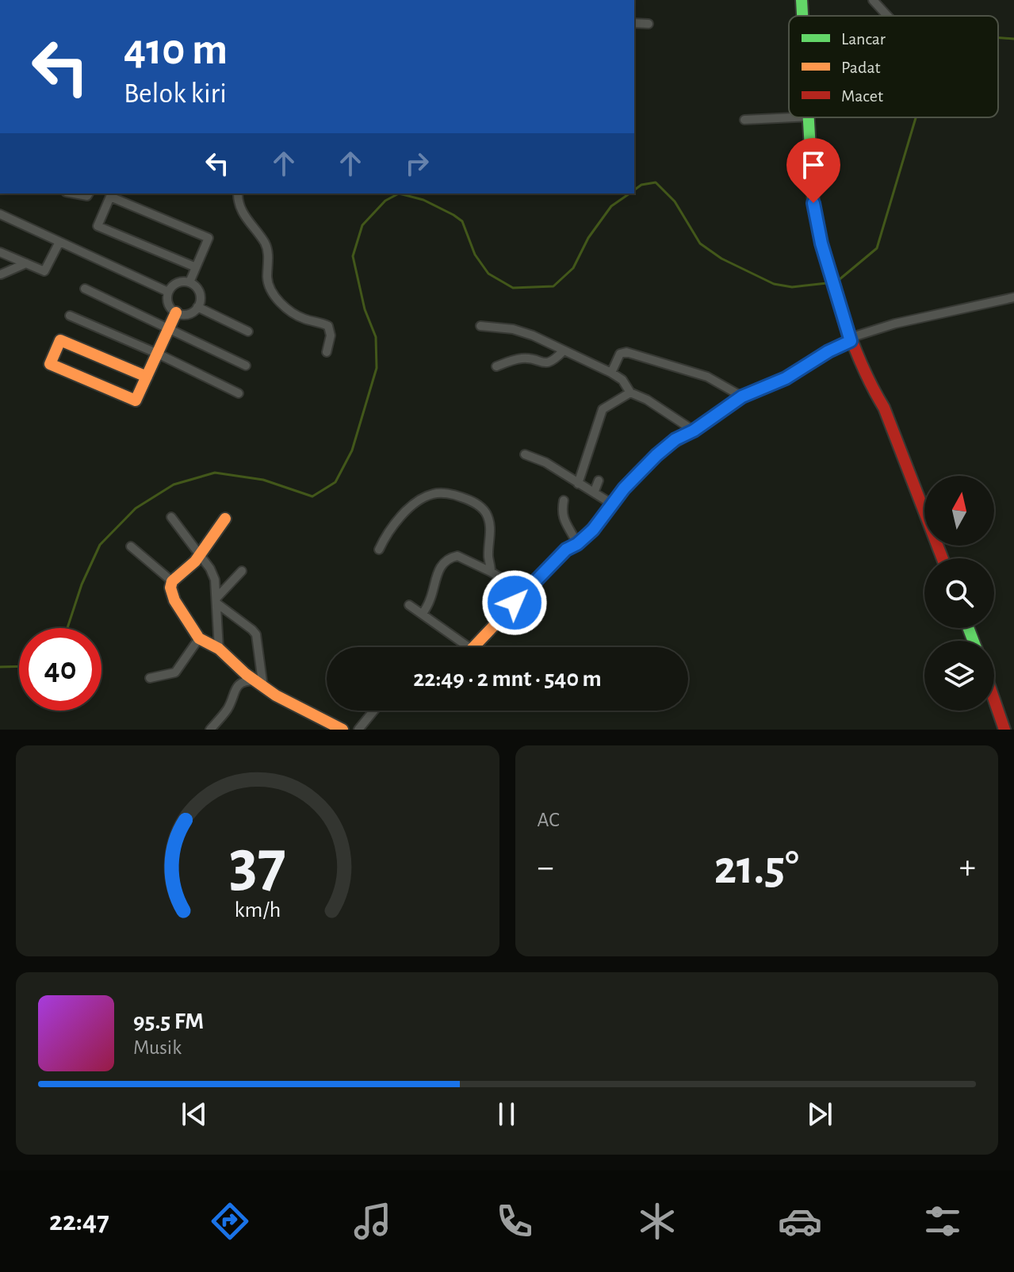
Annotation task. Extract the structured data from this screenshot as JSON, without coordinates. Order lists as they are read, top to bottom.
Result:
{
  "legend": ["Lancar", "Padat", "Macet"],
  "north": "top",
  "page": {
    "turn": ["410 m", "Belok kiri"],
    "limit": "40",
    "trip": "22:49 · 2 mnt · 540 m",
    "tile": "AC",
    "heat": ["−", "21.5°", "+"],
    "song": ["95.5 FM", "Musik"],
    "tabs": "22:47",
    "gauge": ["37", "km/h"]
  }
}
